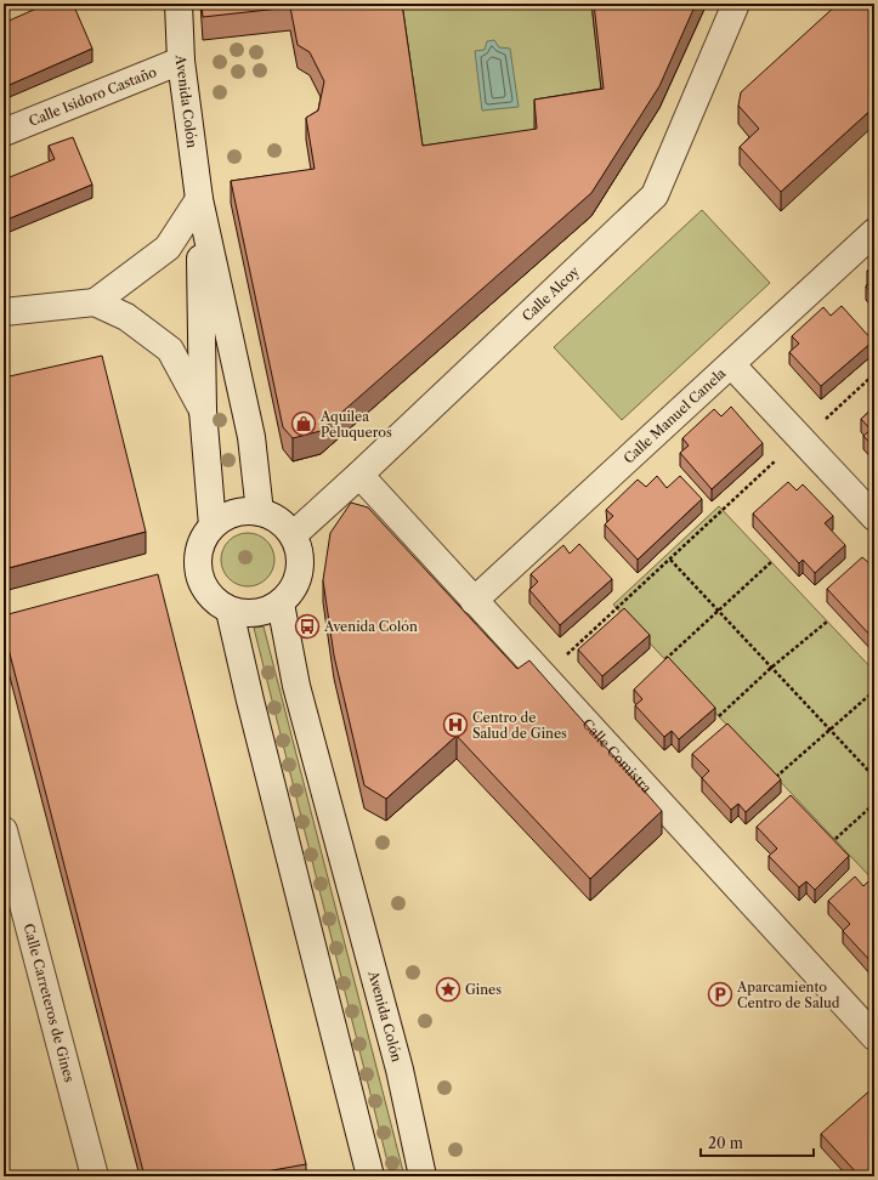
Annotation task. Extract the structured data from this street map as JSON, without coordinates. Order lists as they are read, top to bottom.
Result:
{
  "streets": {
    "street": [
      "Calle Isidoro Castaño",
      "Avenida Colón",
      "Calle Alcoy",
      "Calle Manuel Canela",
      "Calle Comistra",
      "Calle Carreteros de Gines"
    ]
  },
  "crossings": [
    ["Calle Isidoro Castaño", "Avenida Colón"],
    ["Avenida Colón", "Calle Alcoy"],
    ["Calle Alcoy", "Calle Comistra"],
    ["Calle Manuel Canela", "Calle Comistra"]
  ],
  "places": {
    "shop": ["Aquilea Peluqueros"],
    "bus stop": ["Avenida Colón"],
    "hospital": ["Centro de Salud de Gines"],
    "place": ["Gines"],
    "parking": ["Aparcamiento Centro de Salud"]
  },
  "scale_bar": "20 m"
}
